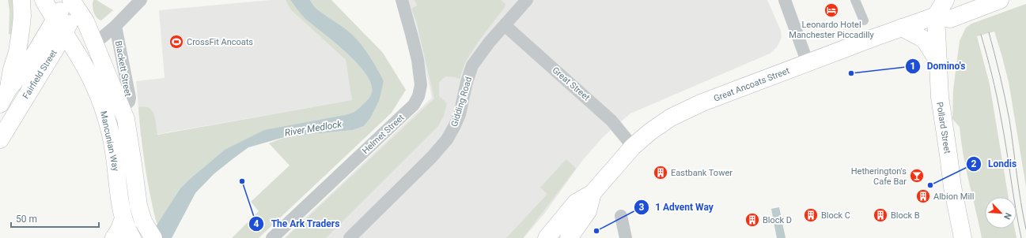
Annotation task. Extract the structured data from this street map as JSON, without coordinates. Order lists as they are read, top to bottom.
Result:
{
  "streets": {
    "main road": [
      "Fairfield Street",
      "Great Ancoats Street",
      "Pollard Street",
      "Mancunian Way"
    ],
    "street": [
      "Blackett Street",
      "Great Street",
      "Gidding Road",
      "Helmet Street"
    ]
  },
  "crossings": [
    ["Blackett Street", "Mancunian Way"],
    ["Fairfield Street", "Mancunian Way"],
    ["Great Street", "Great Ancoats Street"],
    ["Great Street", "Gidding Road"],
    ["Great Ancoats Street", "Pollard Street"]
  ],
  "water": ["River Medlock"],
  "places": {
    "hotel": ["Leonardo Hotel Manchester Piccadilly"],
    "sports": ["CrossFit Ancoats"],
    "other": [
      "Domino's",
      "The Ark Traders",
      "Londis",
      "1 Advent Way"
    ],
    "building": [
      "Eastbank Tower",
      "Albion Mill",
      "Block C",
      "Block B",
      "Block D"
    ],
    "bar": ["Hetherington's Cafe Bar"]
  },
  "scale_bar": "50 m",
  "north": "bottom right"
}
